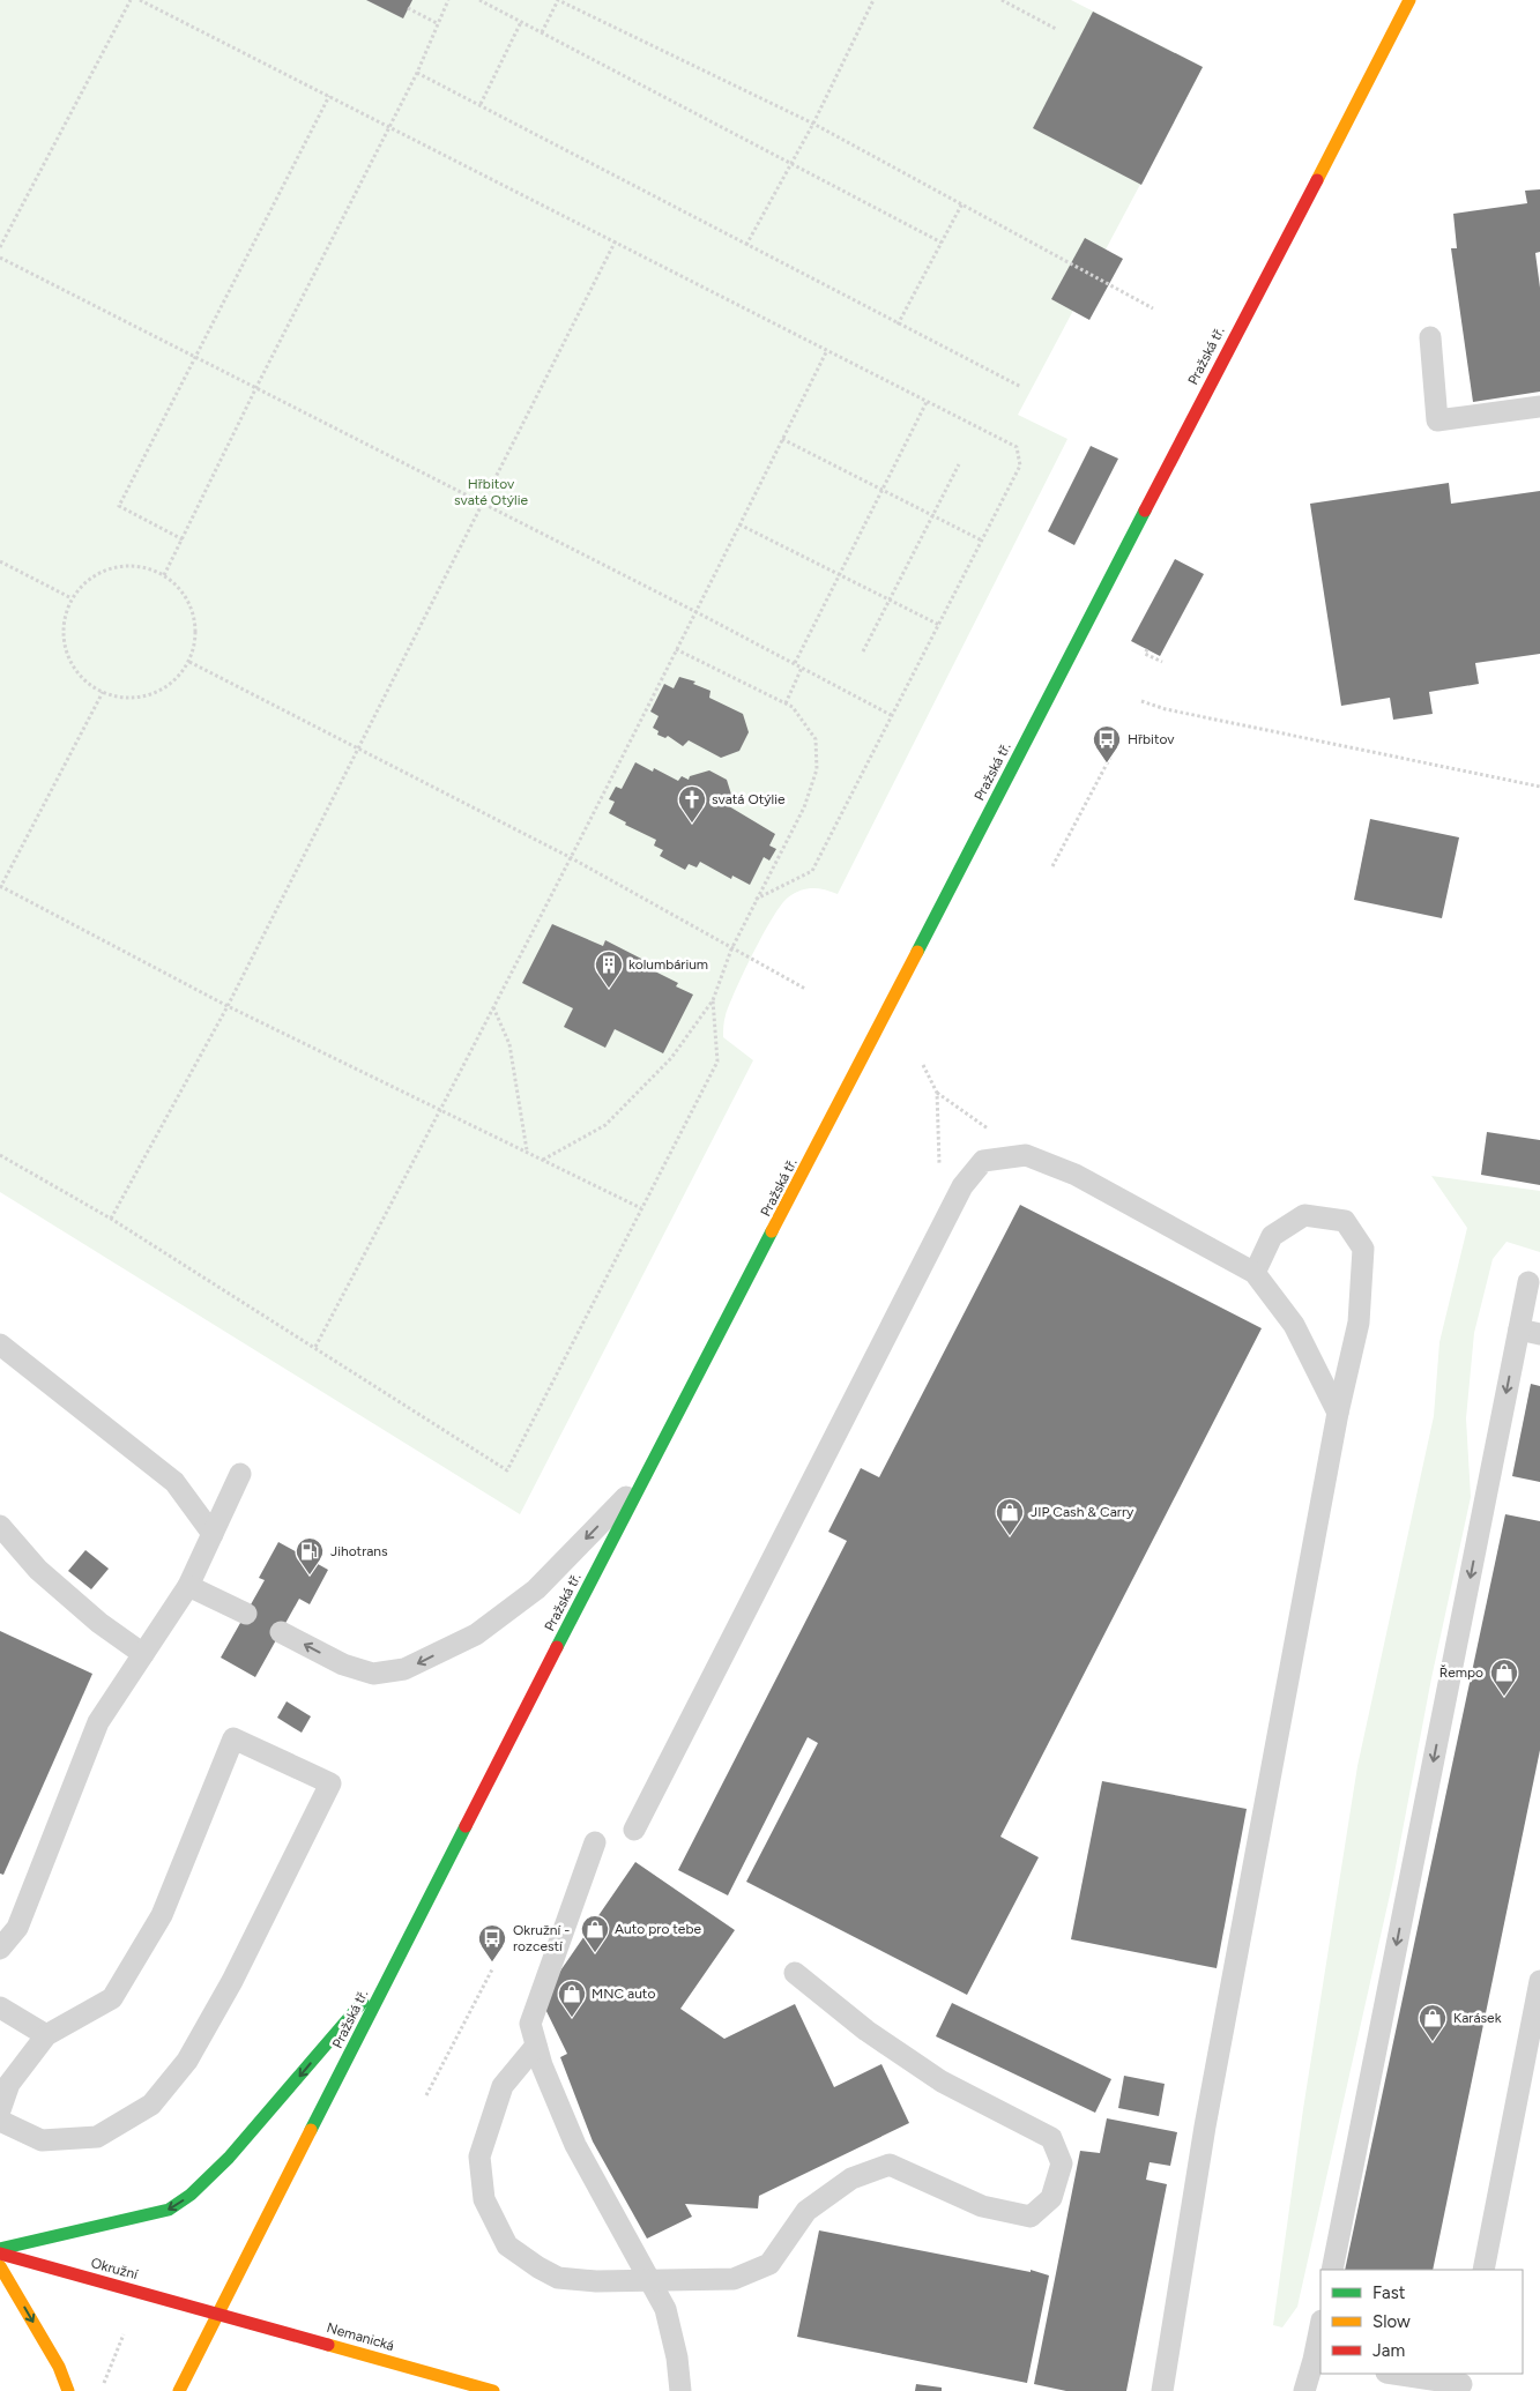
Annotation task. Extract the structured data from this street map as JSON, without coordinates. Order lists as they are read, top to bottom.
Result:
{
  "streets": {
    "main road": ["Pražská tř.", "Okružní", "Nemanická"]
  },
  "crossings": [
    ["Pražská tř.", "Okružní"],
    ["Pražská tř.", "Nemanická"],
    ["Okružní", "Nemanická"]
  ],
  "parks": ["Hřbitov svaté Otýlie"],
  "places": {
    "bus stop": ["Hřbitov", "Okružní - rozcestí"],
    "church": ["svatá Otýlie"],
    "building": ["kolumbárium"],
    "shop": [
      "JIP Cash & Carry",
      "Řempo",
      "Auto pro tebe",
      "MNC auto",
      "Karásek"
    ],
    "fuel station": ["Jihotrans"]
  },
  "legend": ["Fast", "Slow", "Jam"]
}
